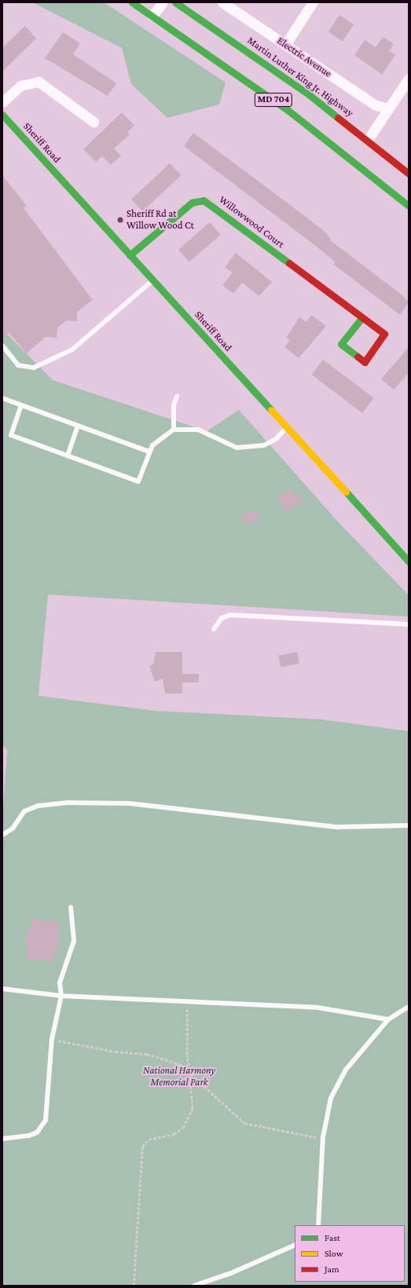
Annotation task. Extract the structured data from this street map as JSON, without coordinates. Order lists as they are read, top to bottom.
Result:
{
  "streets": {
    "main road": [
      "Martin Luther King Jr. Highway",
      "MD 704",
      "Sheriff Road",
      "Willowwood Court"
    ],
    "street": ["Electric Avenue"]
  },
  "crossings": [
    ["Sheriff Road", "Willowwood Court"]
  ],
  "parks": ["National Harmony Memorial Park"],
  "places": ["Sheriff Rd at Willow Wood Ct"],
  "legend": ["Fast", "Slow", "Jam"]
}
